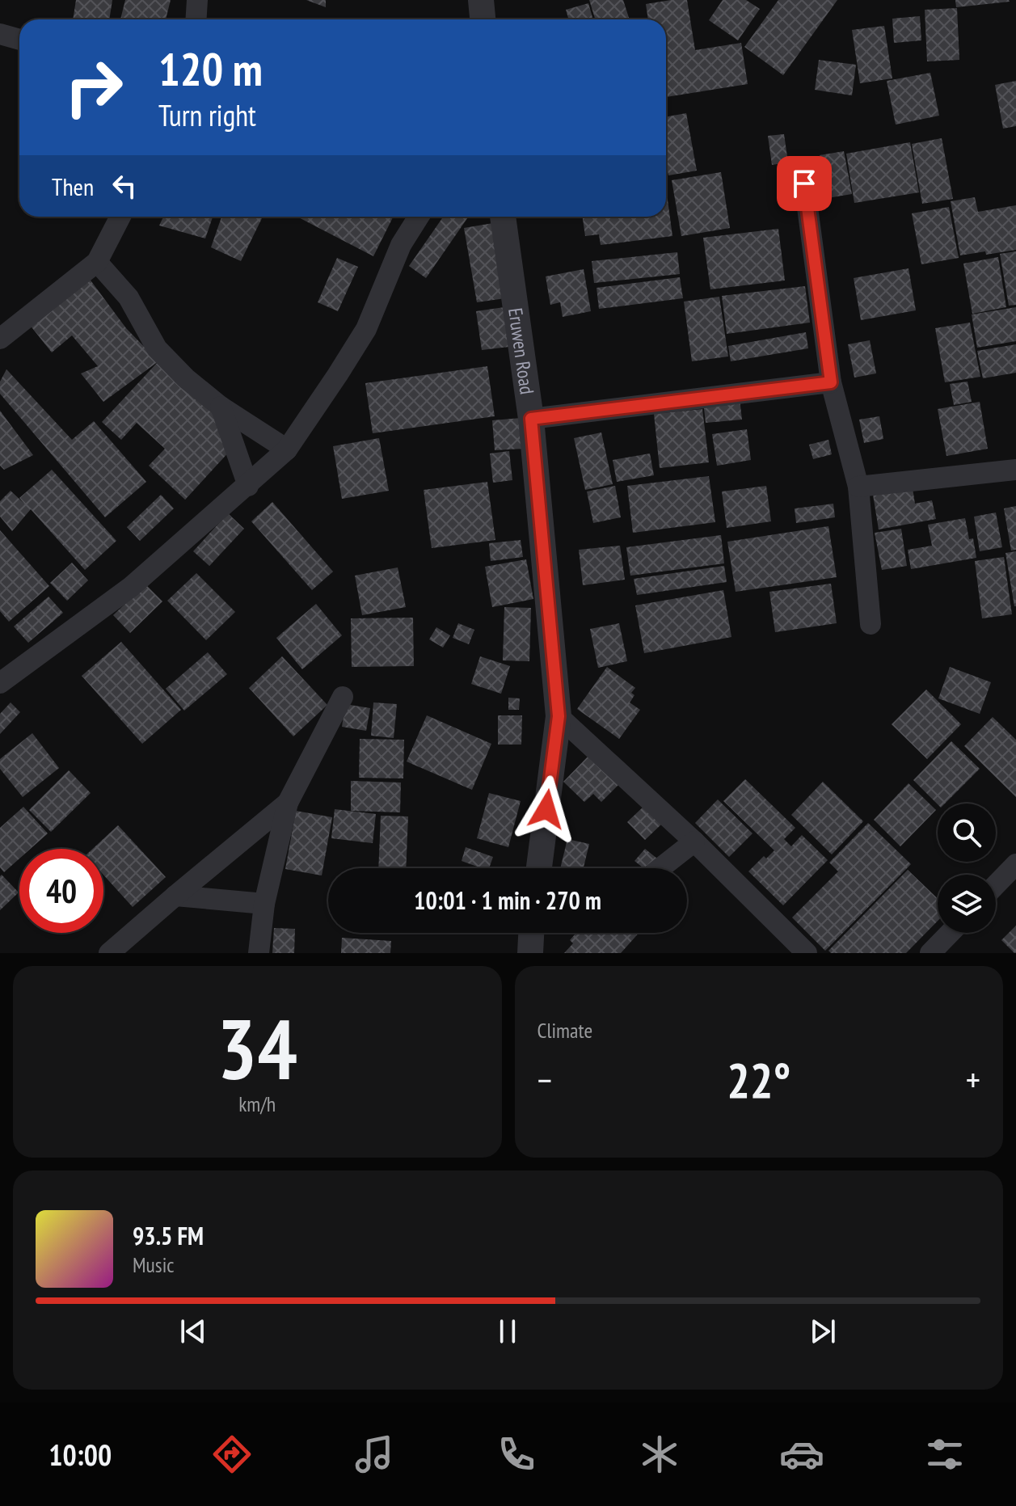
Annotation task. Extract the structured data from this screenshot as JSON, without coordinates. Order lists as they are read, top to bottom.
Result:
{
  "streets": {
    "street": ["Eruwen Road"]
  },
  "page": {
    "turn": ["120 m", "Turn right"],
    "then": "Then",
    "limit": "40",
    "trip": "10:01 · 1 min · 270 m",
    "tile": [
      ["34", "km/h"],
      "Climate"
    ],
    "heat": ["−", "22°", "+"],
    "song": ["93.5 FM", "Music"],
    "tabs": "10:00"
  }
}
